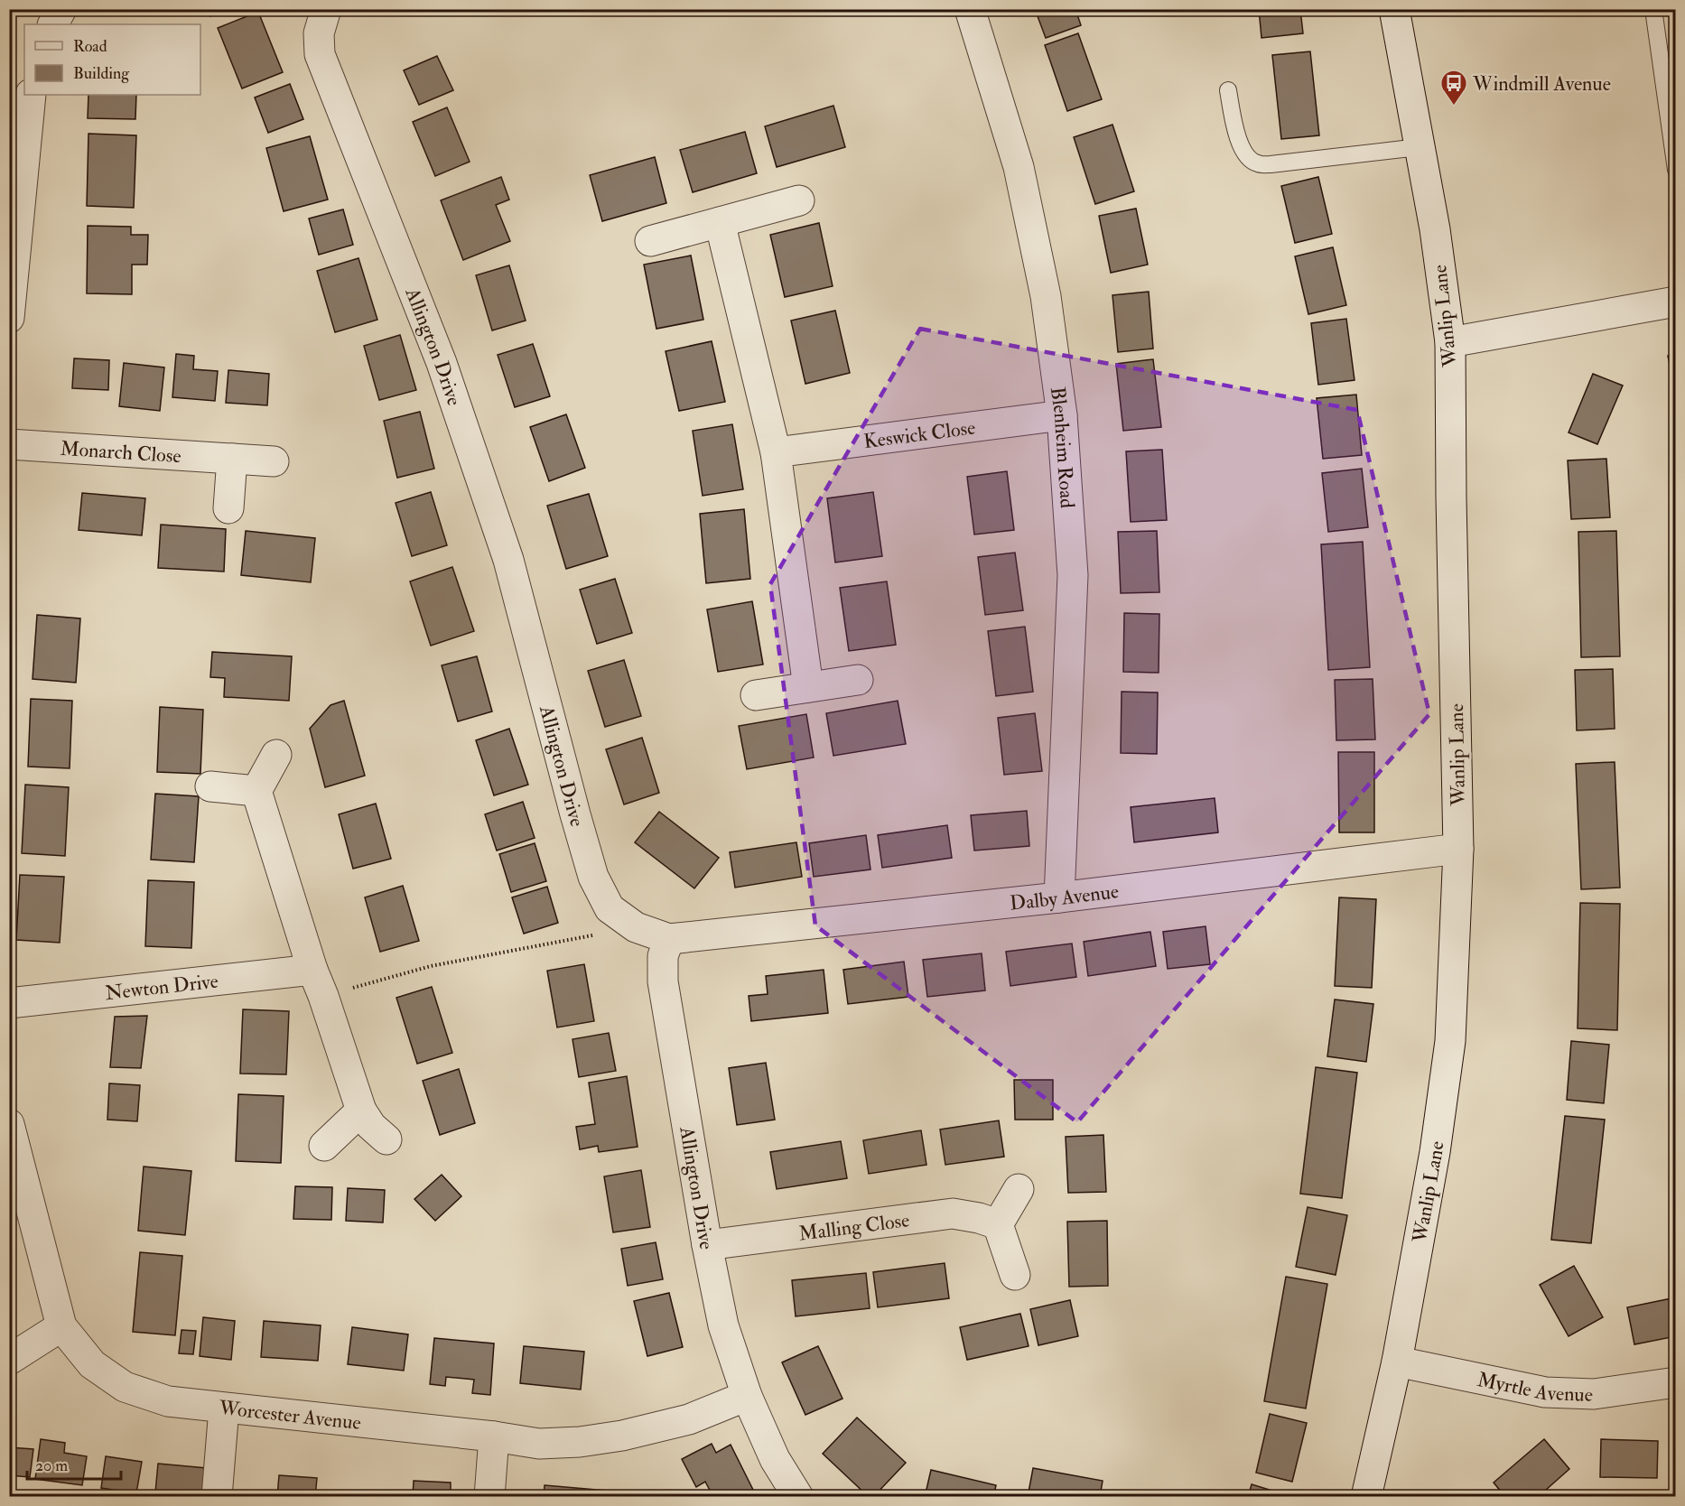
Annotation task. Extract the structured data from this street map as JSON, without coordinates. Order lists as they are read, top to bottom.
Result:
{
  "streets": {
    "street": [
      "Wanlip Lane",
      "Allington Drive",
      "Keswick Close",
      "Blenheim Road",
      "Monarch Close",
      "Dalby Avenue",
      "Newton Drive",
      "Malling Close",
      "Myrtle Avenue",
      "Worcester Avenue"
    ]
  },
  "crossings": [
    ["Wanlip Lane", "Dalby Avenue"],
    ["Wanlip Lane", "Myrtle Avenue"],
    ["Allington Drive", "Dalby Avenue"],
    ["Allington Drive", "Malling Close"],
    ["Allington Drive", "Worcester Avenue"],
    ["Keswick Close", "Blenheim Road"],
    ["Blenheim Road", "Dalby Avenue"]
  ],
  "places": {
    "bus stop": ["Windmill Avenue"]
  },
  "legend": ["Road", "Building"],
  "scale_bar": "20 m"
}
